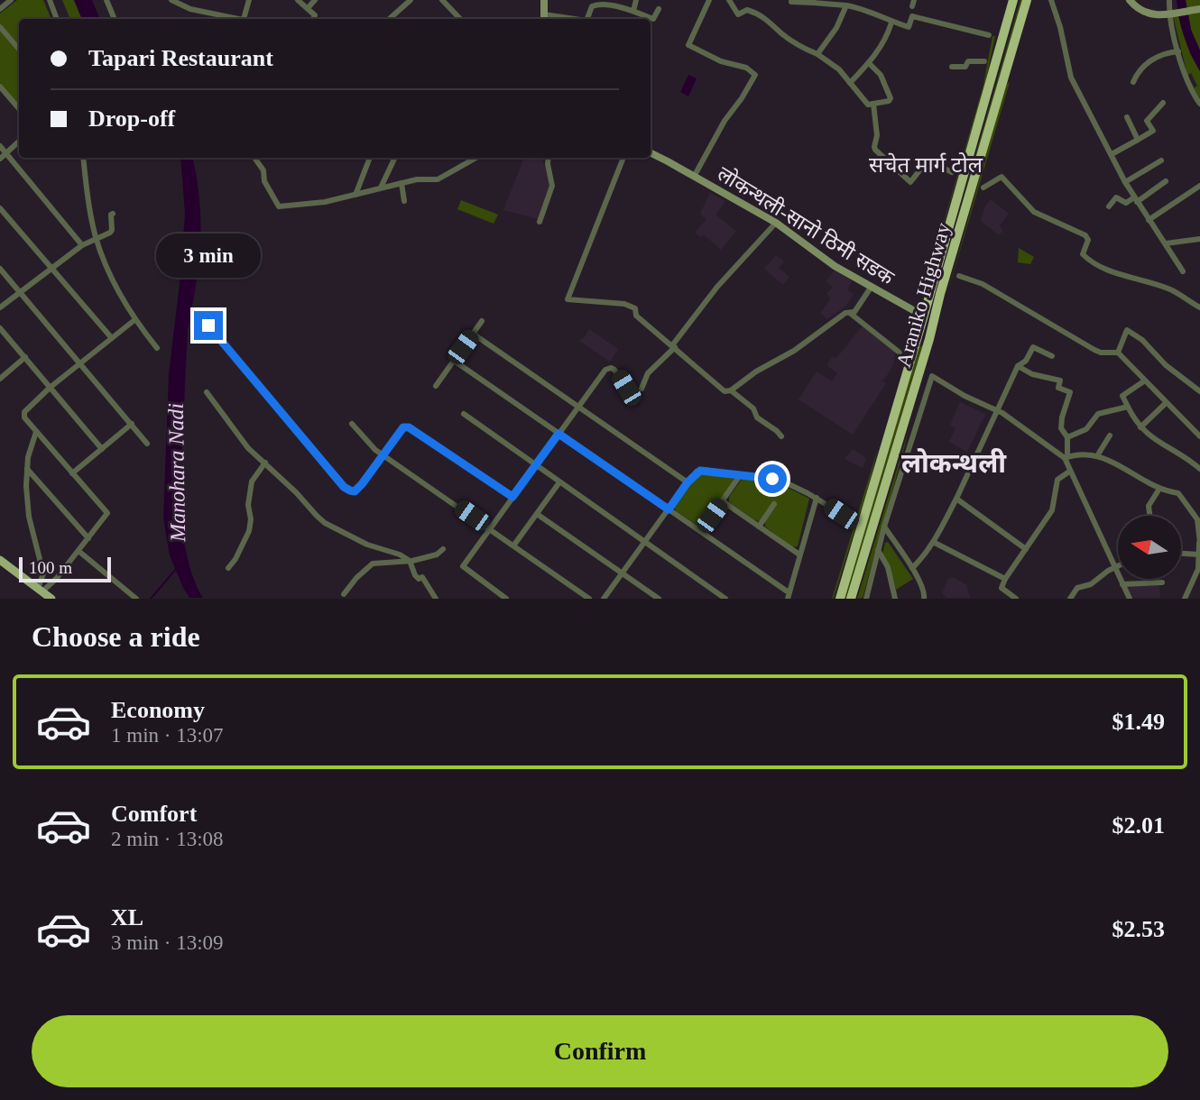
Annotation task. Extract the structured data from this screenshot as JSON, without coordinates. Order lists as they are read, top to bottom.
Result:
{
  "streets": {
    "highway": ["Araniko Highway"],
    "main road": ["लोकन्थली-सानो ठिमी सडक"]
  },
  "districts": ["सचेत मार्ग टोल", "लोकन्थली"],
  "water": ["Manohara Nadi"],
  "scale_bar": "100 m",
  "north": "left",
  "page": {
    "banner": ["Tapari Restaurant", "Drop-off"],
    "bubble": "3 min",
    "scale": "100 m",
    "heading": "Choose a ride",
    "list": [
      {
        "name": "Economy",
        "note": "1 min · 13:07",
        "value": "$1.49"
      },
      {
        "name": "Comfort",
        "note": "2 min · 13:08",
        "value": "$2.01"
      },
      {
        "name": "XL",
        "note": "3 min · 13:09",
        "value": "$2.53"
      }
    ],
    "buttons": "Confirm"
  }
}
